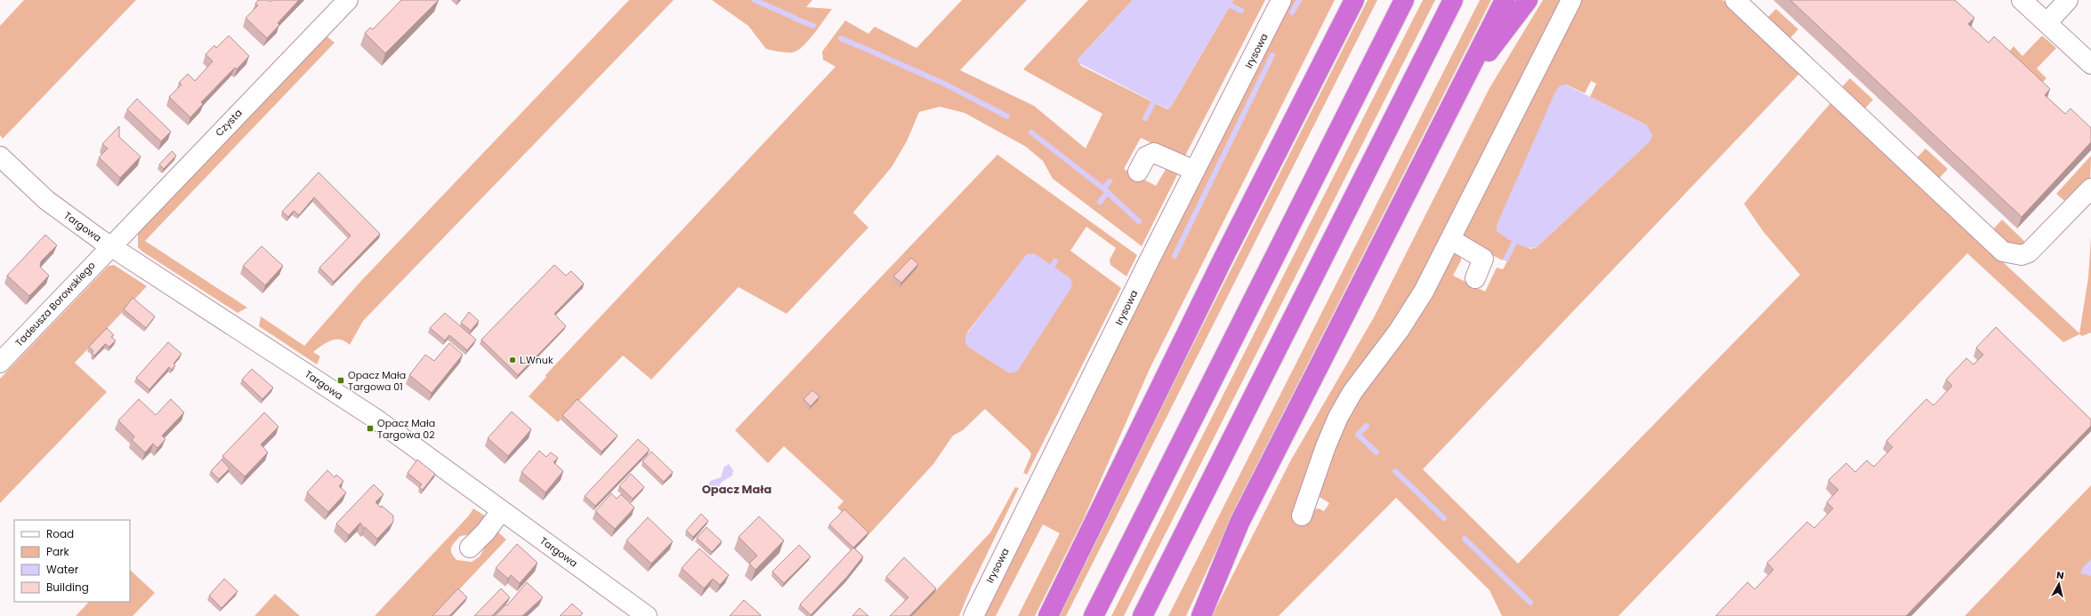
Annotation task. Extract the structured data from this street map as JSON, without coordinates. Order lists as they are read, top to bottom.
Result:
{
  "streets": {
    "street": [
      "Irysowa",
      "Czysta",
      "Targowa",
      "Tadeusza Borowskiego"
    ]
  },
  "crossings": [
    ["Czysta", "Targowa"],
    ["Czysta", "Tadeusza Borowskiego"],
    ["Targowa", "Tadeusza Borowskiego"]
  ],
  "districts": ["Opacz Mała"],
  "places": {
    "other": ["L.Wnuk"],
    "transit": ["Opacz Mała Targowa 01", "Opacz Mała Targowa 02"]
  },
  "legend": [
    "Road",
    "Park",
    "Water",
    "Building"
  ],
  "north": "top"
}
